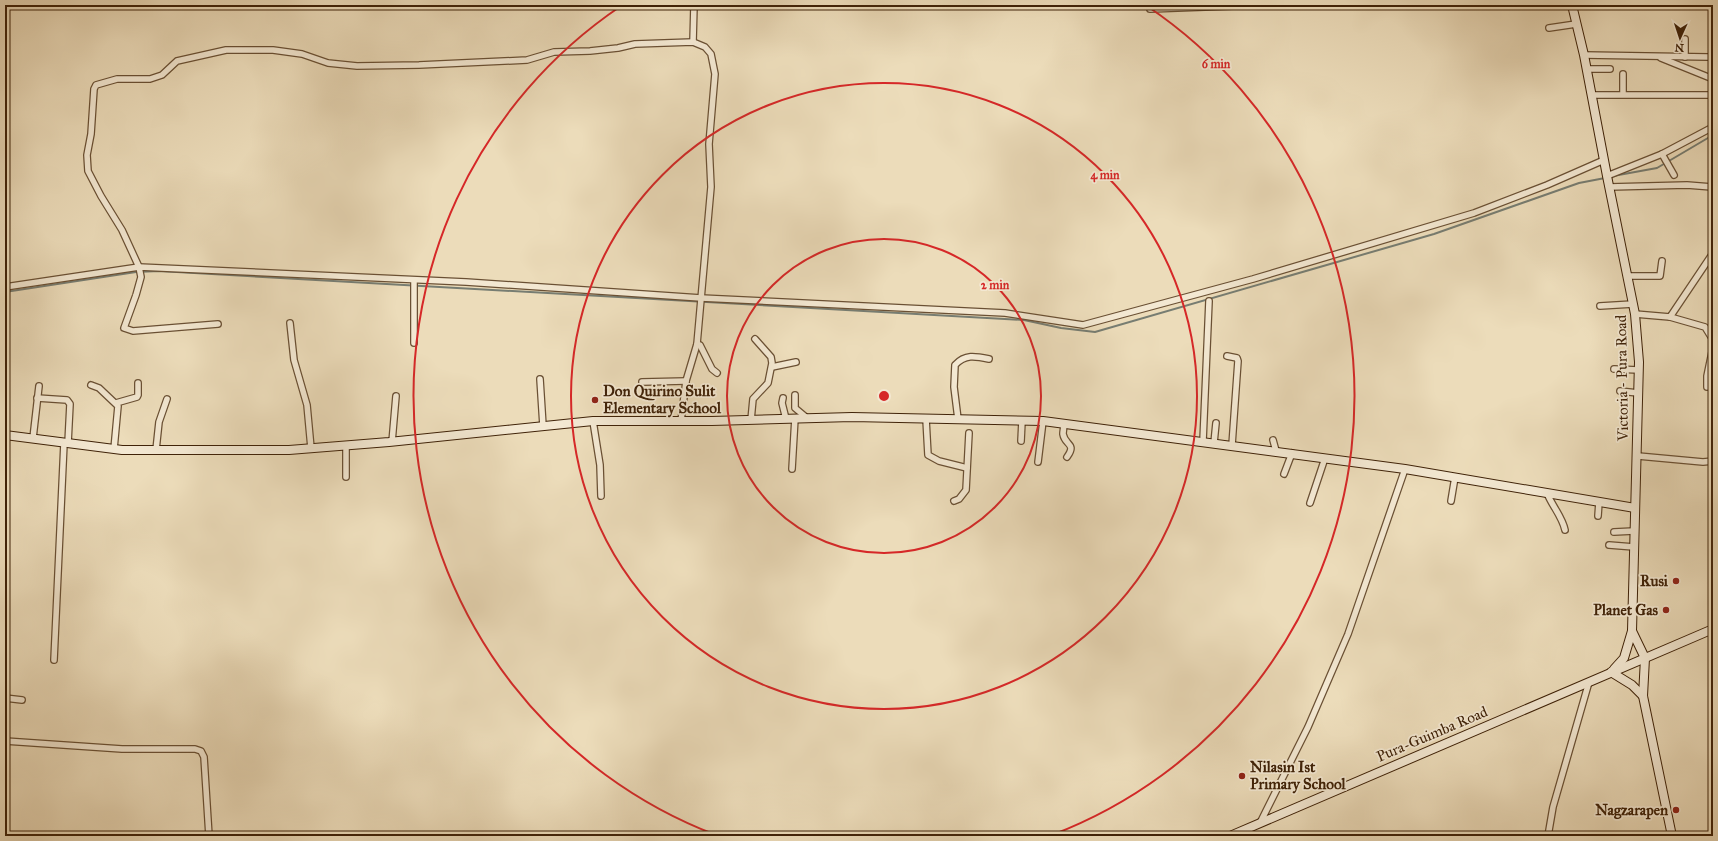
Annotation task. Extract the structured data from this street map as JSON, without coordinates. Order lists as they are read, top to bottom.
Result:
{
  "streets": {
    "street": ["Victoria - Pura Road", "Pura-Guimba Road"]
  },
  "crossings": [
    ["Victoria - Pura Road", "Pura-Guimba Road"]
  ],
  "places": [
    "Don Quirino Sulit Elementary School",
    "Rusi",
    "Planet Gas",
    "Nilasin Ist Primary School",
    "Nagzarapen"
  ],
  "north": "bottom",
  "rings": ["6 min", "4 min", "2 min"]
}
